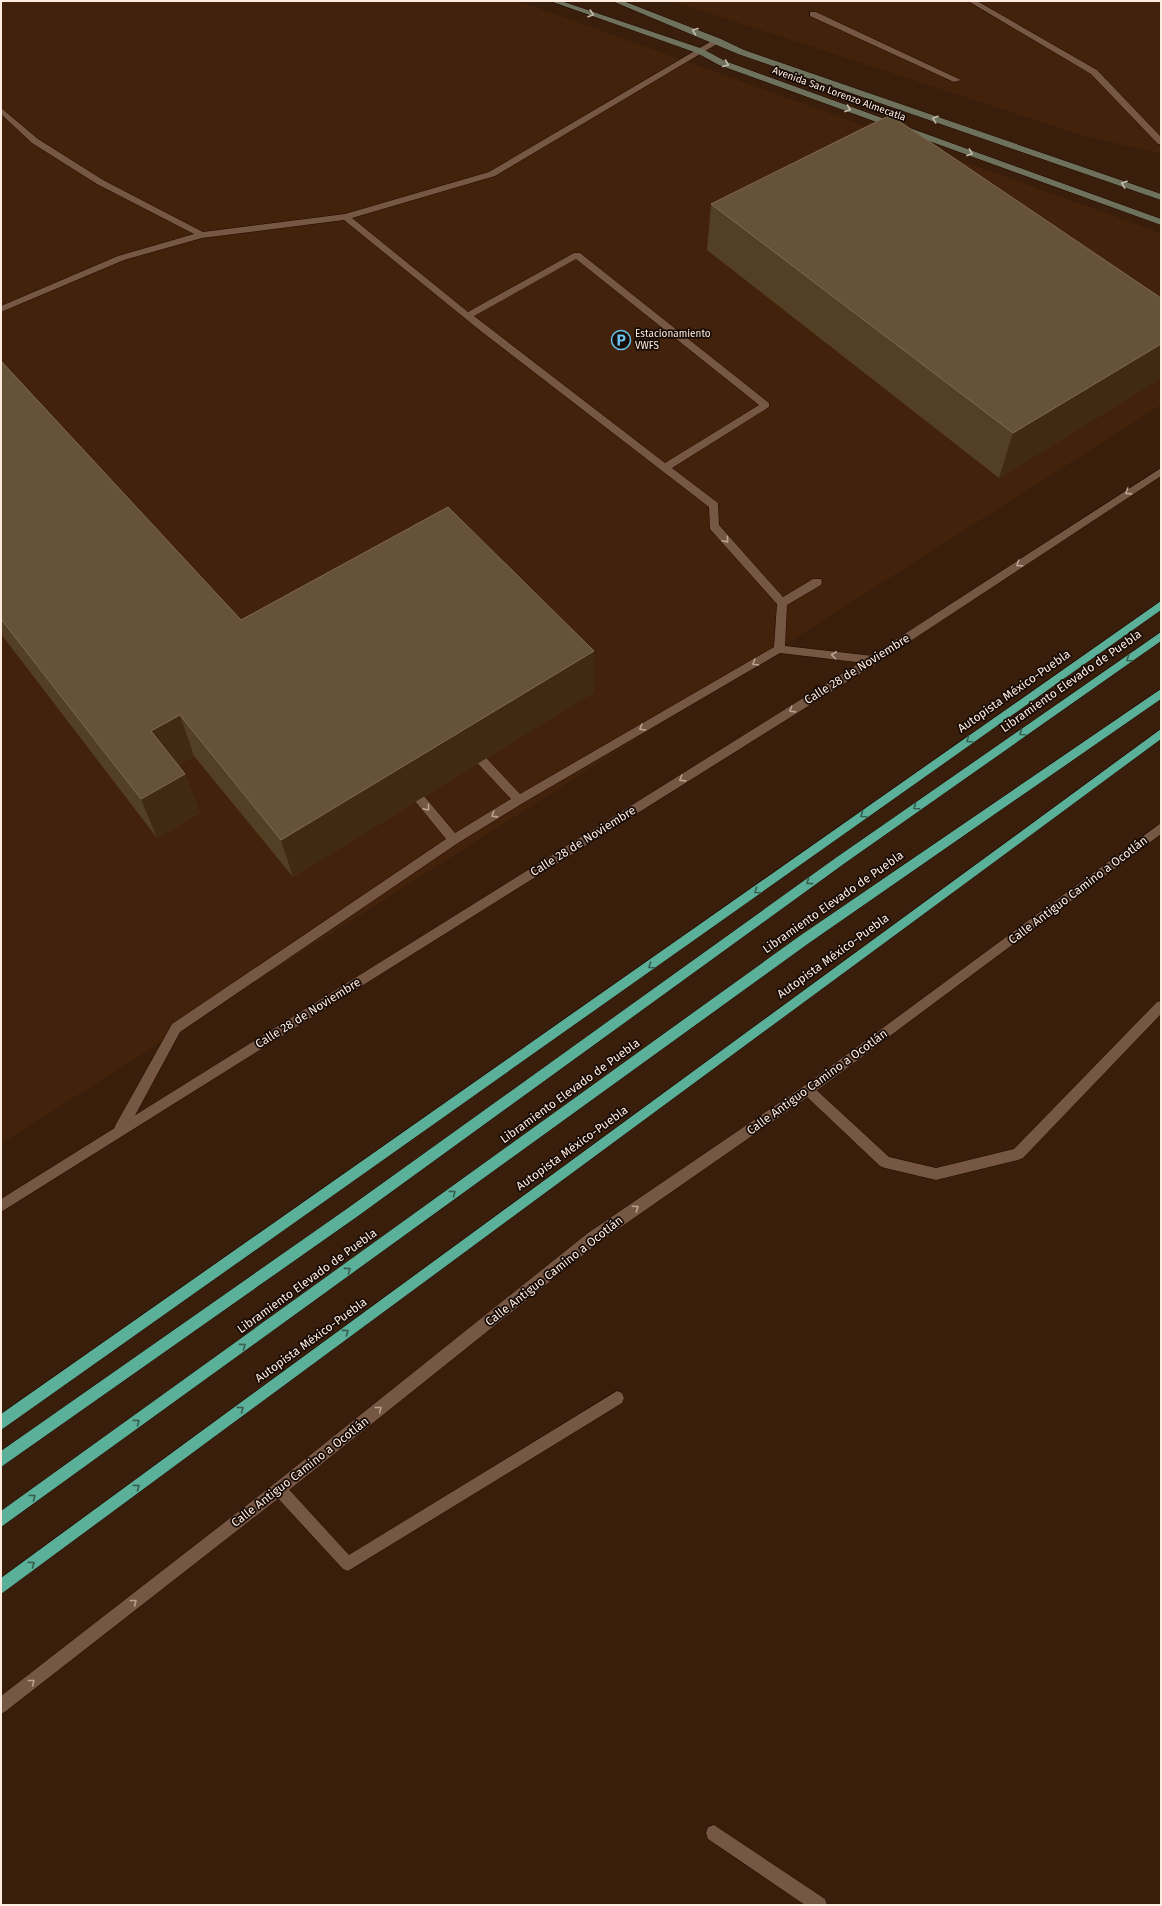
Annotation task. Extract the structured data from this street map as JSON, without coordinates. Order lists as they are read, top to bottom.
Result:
{
  "streets": {
    "highway": ["Libramiento Elevado de Puebla", "Autopista México-Puebla"],
    "main road": ["Avenida San Lorenzo Almecatla"],
    "street": ["Calle 28 de Noviembre", "Calle Antiguo Camino a Ocotlán"]
  },
  "one_way": ["Calle Antiguo Camino a Ocotlán"],
  "places": {
    "parking": ["Estacionamiento VWFS"]
  }
}
